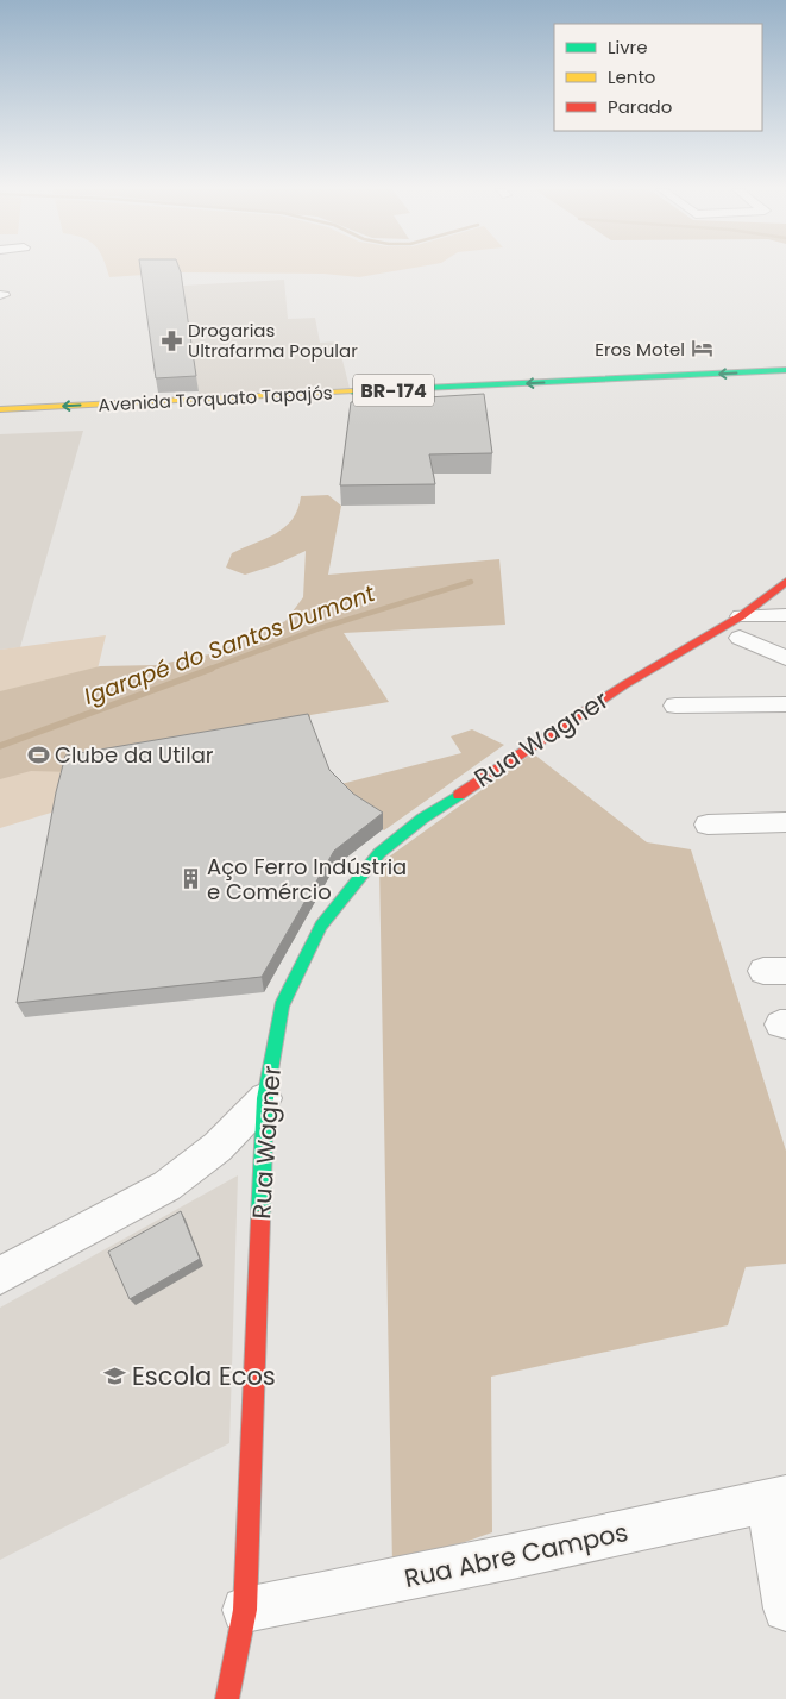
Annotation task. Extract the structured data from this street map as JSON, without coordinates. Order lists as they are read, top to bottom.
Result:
{
  "streets": {
    "main road": ["BR-174", "Avenida Torquato Tapajós", "Rua Wagner"],
    "street": ["Rua Abre Campos"]
  },
  "crossings": [
    ["Rua Wagner", "Rua Abre Campos"]
  ],
  "one_way": ["Avenida Torquato Tapajós"],
  "water": ["Igarapé do Santos Dumont"],
  "places": {
    "pharmacy": ["Drogarias Ultrafarma Popular"],
    "hotel": ["Eros Motel"],
    "sports": ["Clube da Utilar"],
    "building": ["Aço Ferro Indústria e Comércio"],
    "school or university": ["Escola Ecos"]
  },
  "legend": ["Livre", "Lento", "Parado"]
}
